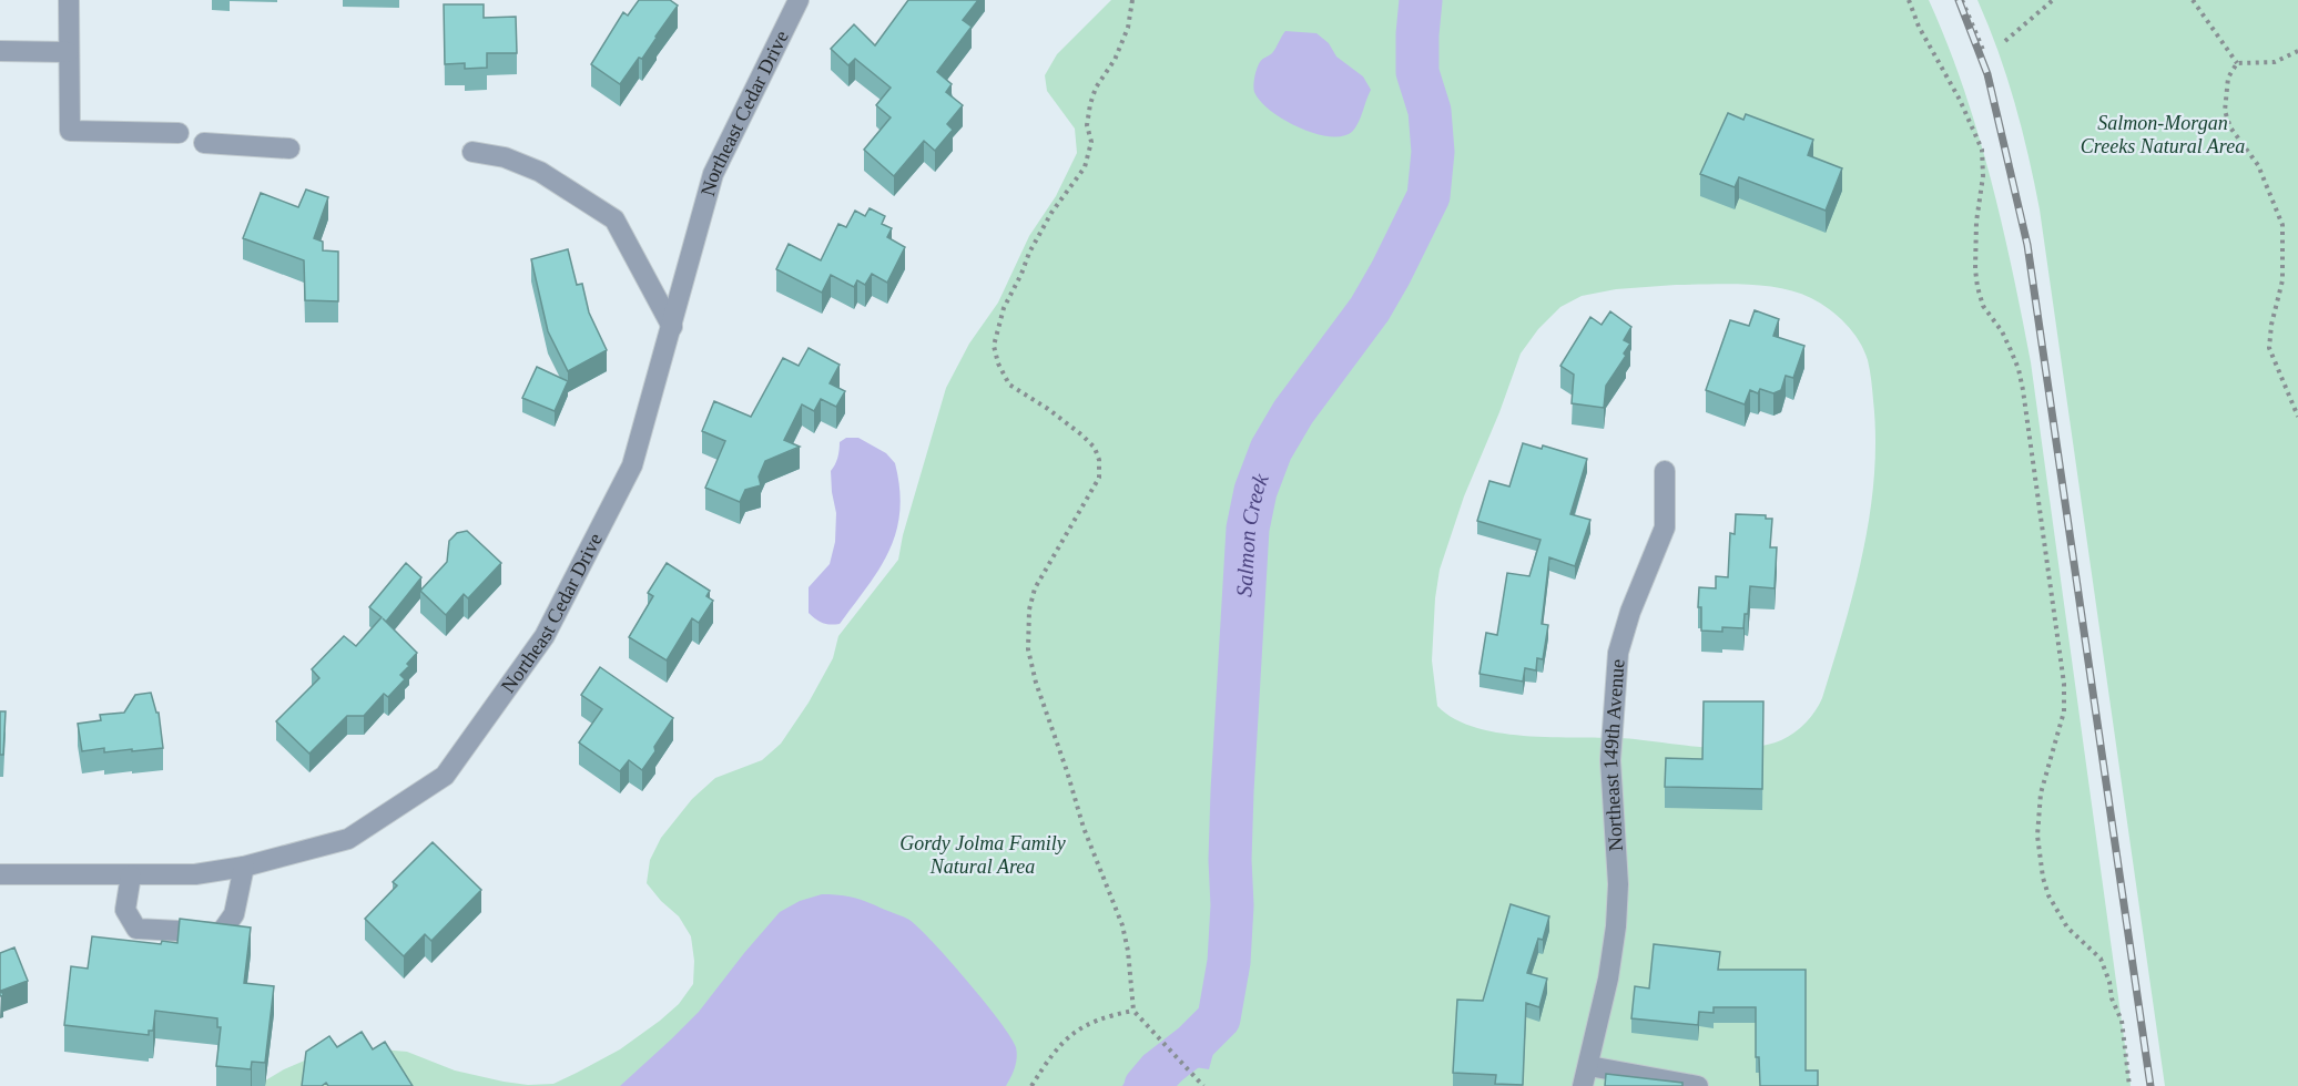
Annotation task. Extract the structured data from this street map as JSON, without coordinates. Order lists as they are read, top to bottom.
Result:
{
  "streets": {
    "street": ["Northeast Cedar Drive", "Northeast 149th Avenue"]
  },
  "water": ["Salmon Creek"],
  "parks": ["Salmon-Morgan Creeks Natural Area", "Gordy Jolma Family Natural Area"]
}
